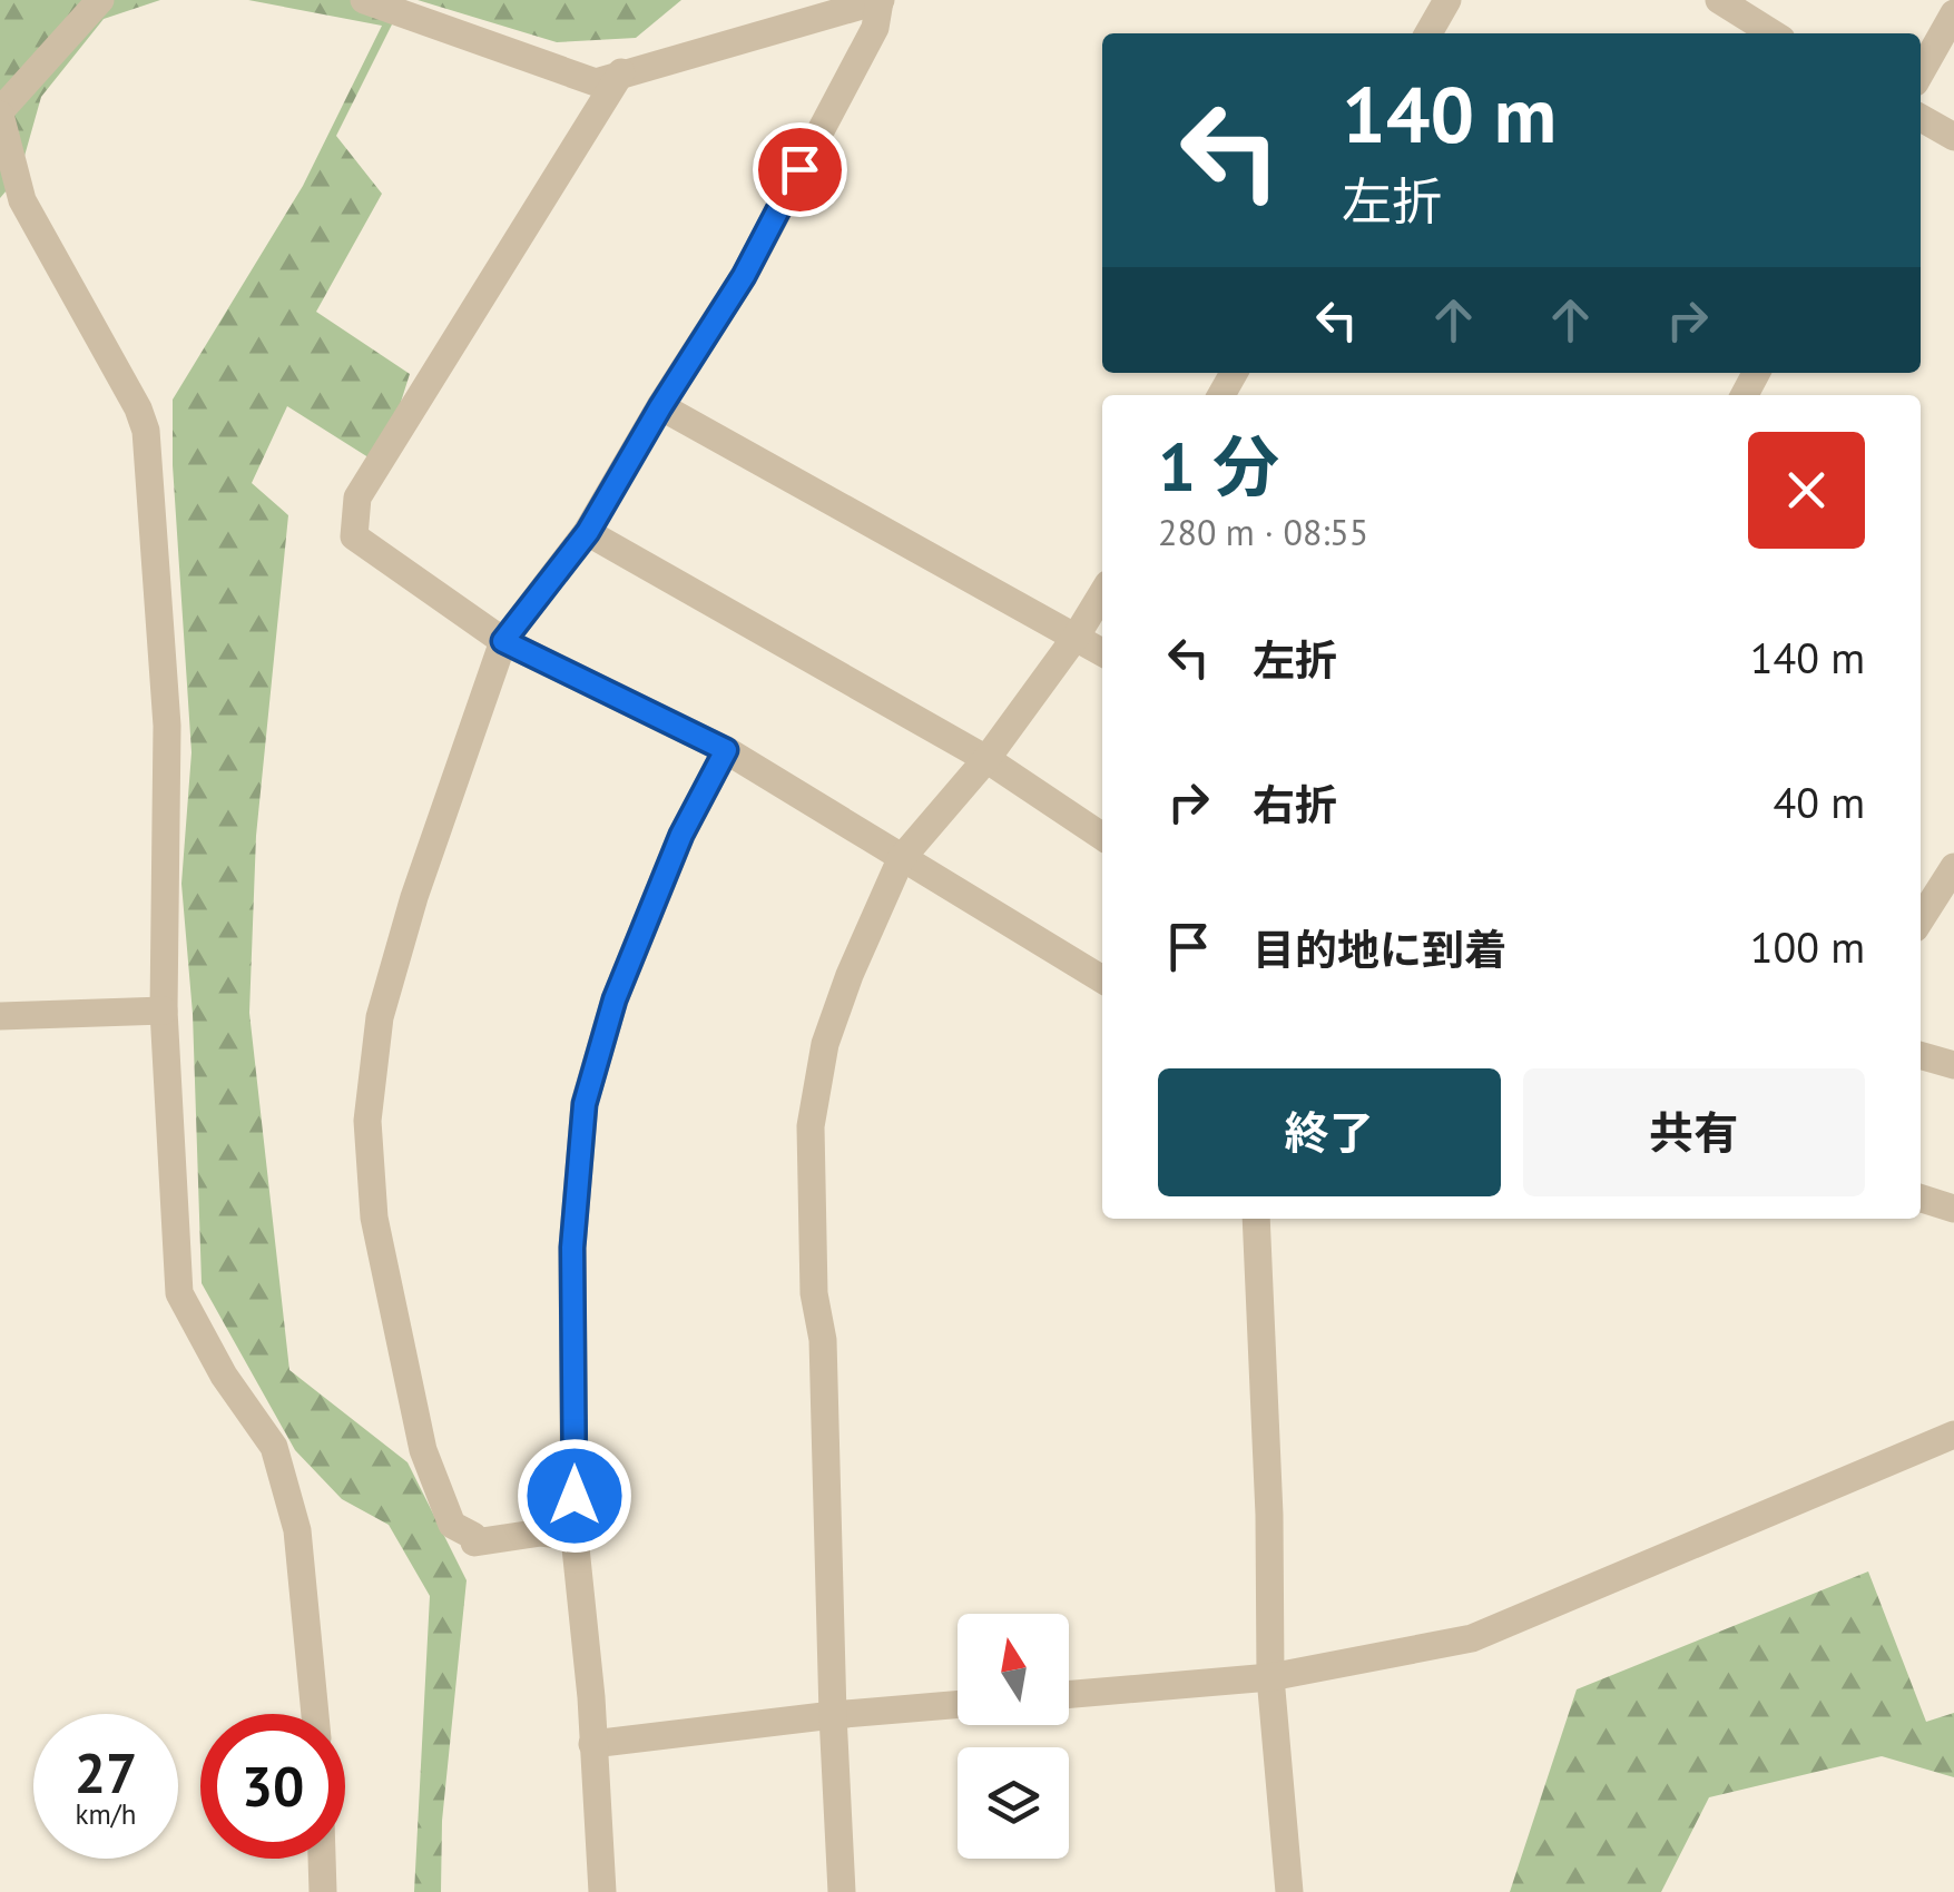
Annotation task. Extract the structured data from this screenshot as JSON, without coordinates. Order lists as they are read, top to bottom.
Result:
{
  "north": "top",
  "page": {
    "turn": ["140 m", "左折"],
    "heading": ["1 分", "280 m · 08:55"],
    "list": [
      {
        "name": "左折",
        "value": "140 m"
      },
      {
        "name": "右折",
        "value": "40 m"
      },
      {
        "name": "目的地に到着",
        "value": "100 m"
      }
    ],
    "buttons": ["終了", "共有"],
    "speed": "27 km/h",
    "limit": "30"
  }
}
